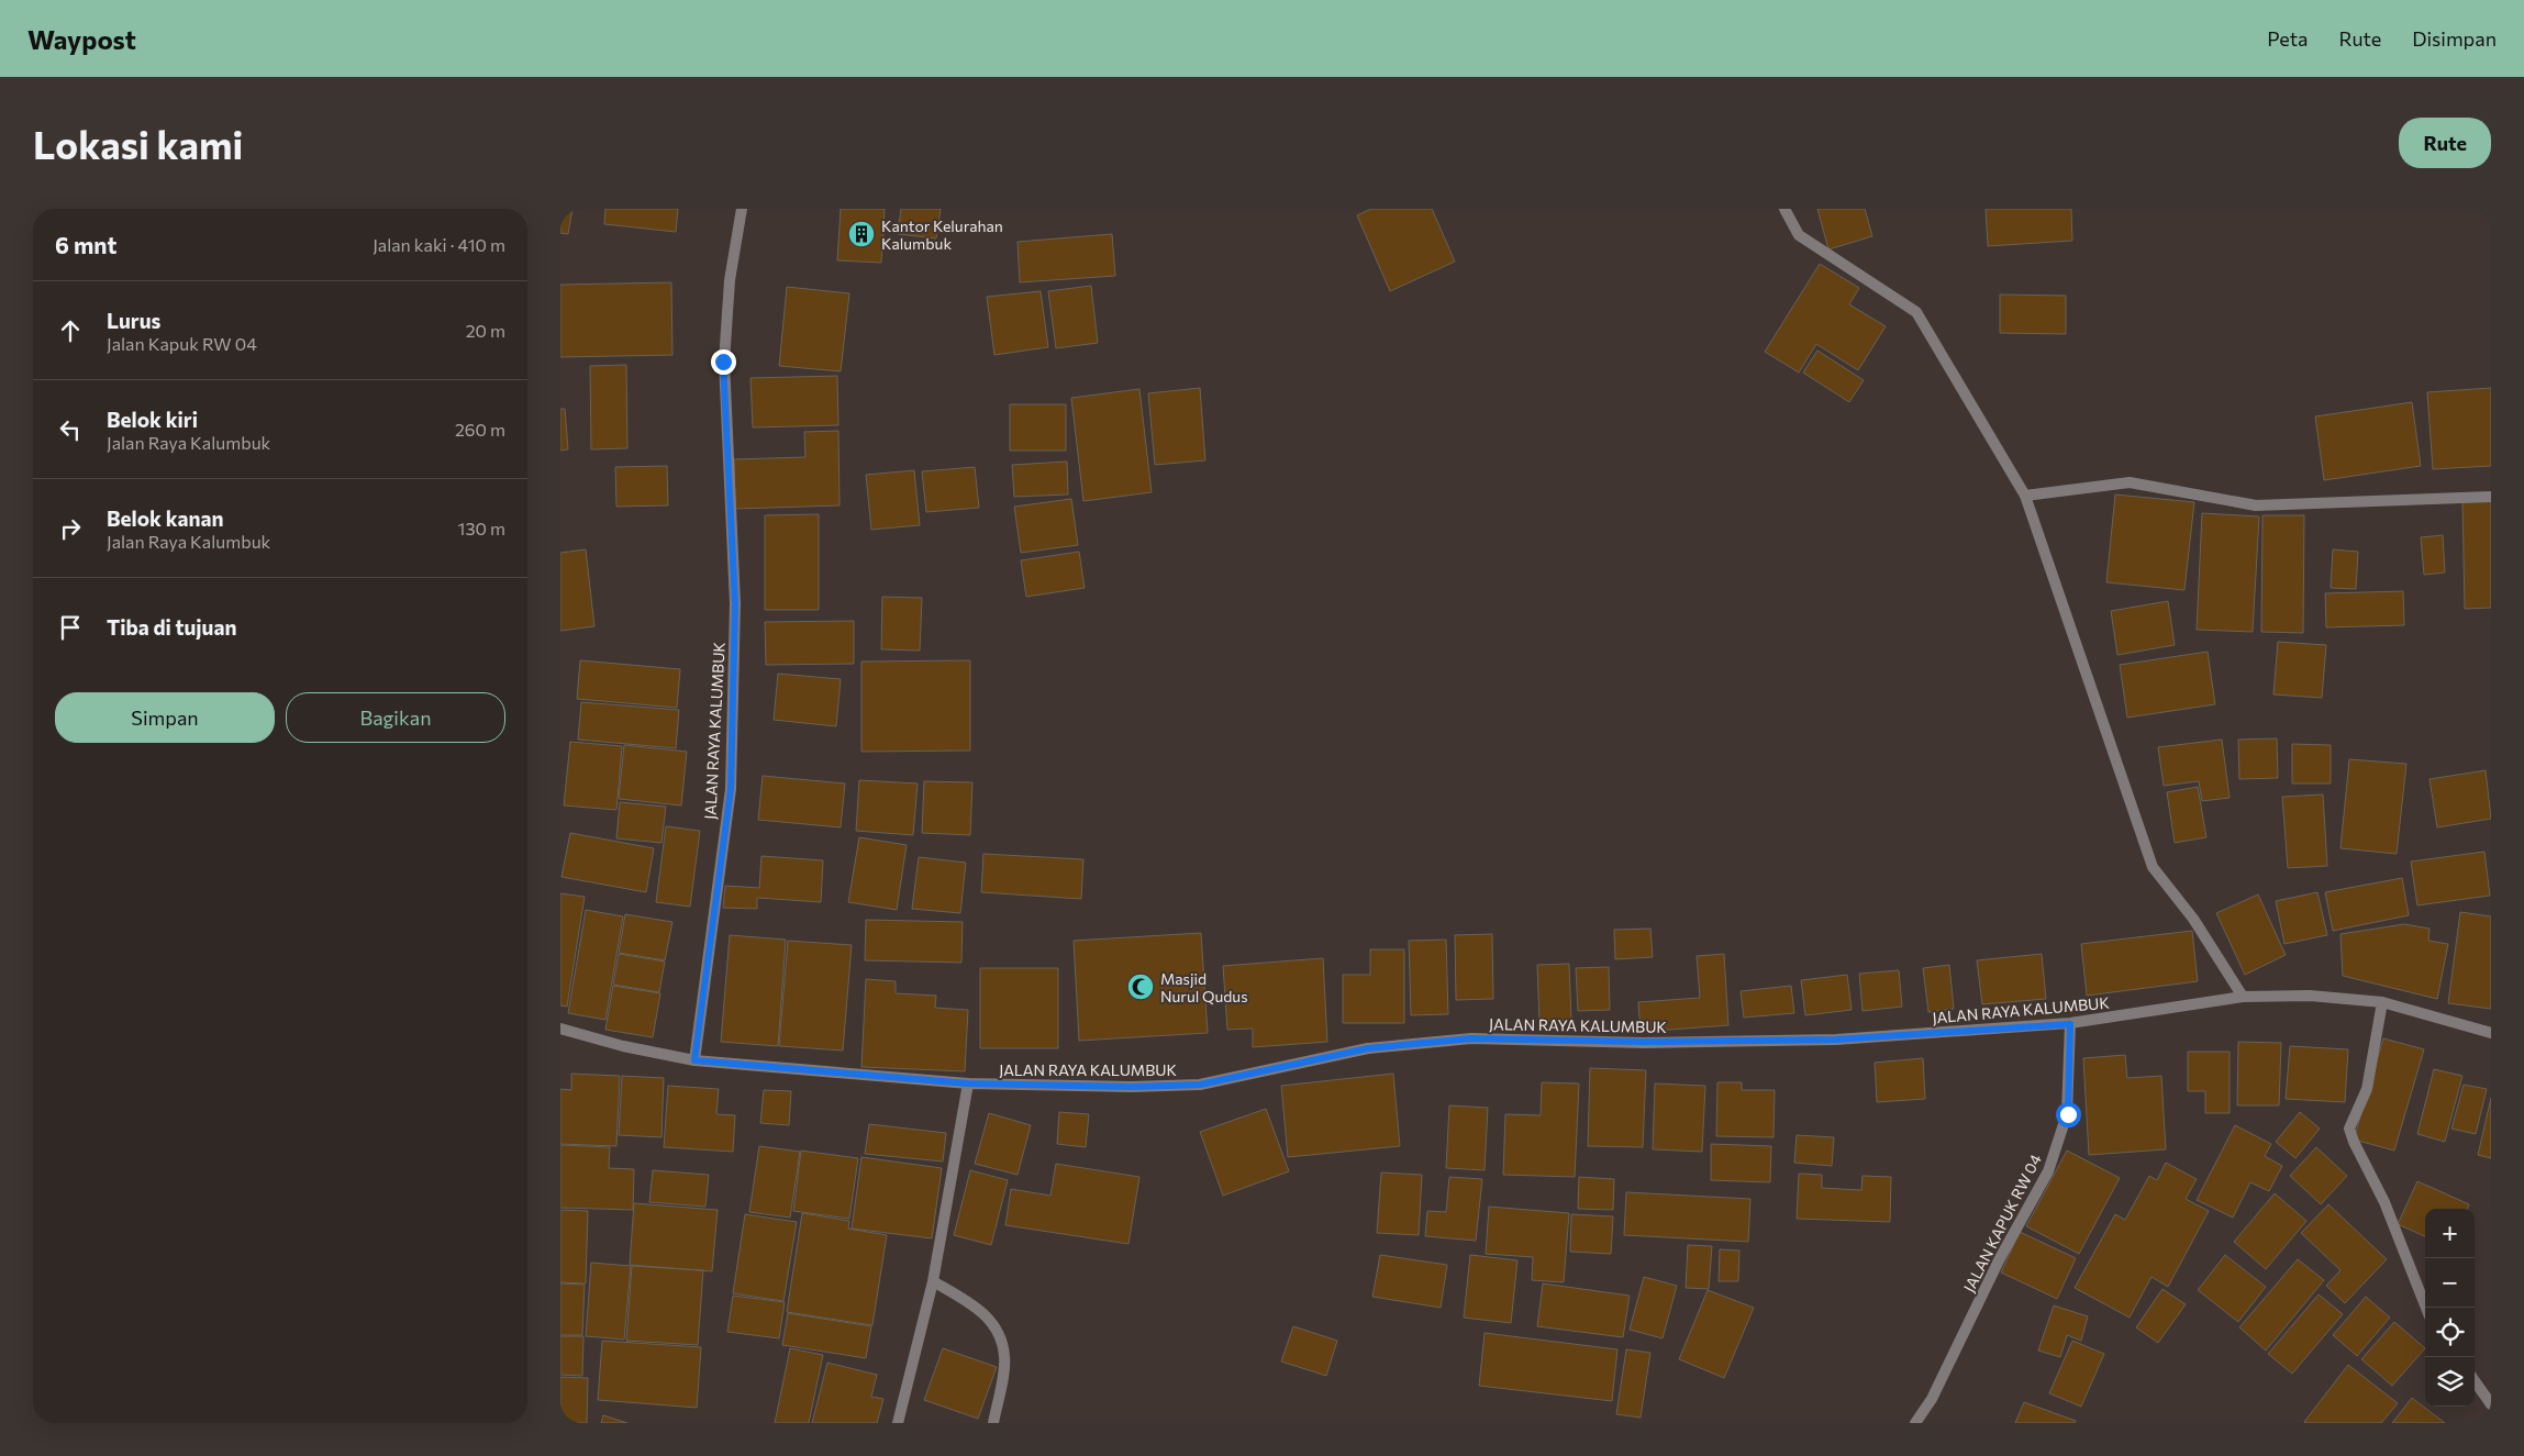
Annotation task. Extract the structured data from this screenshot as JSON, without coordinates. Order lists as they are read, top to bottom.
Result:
{
  "streets": {
    "street": ["JALAN RAYA KALUMBUK", "JALAN KAPUK RW 04"]
  },
  "crossings": [
    ["JALAN RAYA KALUMBUK", "JALAN KAPUK RW 04"]
  ],
  "places": {
    "building": ["Kantor Kelurahan Kalumbuk"],
    "mosque": ["Masjid Nurul Qudus"]
  },
  "page": {
    "header": "Waypost",
    "nav": ["Peta", "Rute", "Disimpan"],
    "buttons": [
      "Rute",
      ["Simpan", "Bagikan"]
    ],
    "title": "Lokasi kami",
    "heading": ["6 mnt", "Jalan kaki · 410 m"],
    "list": [
      ["Lurus", "Jalan Kapuk RW 04", "20 m"],
      ["Belok kiri", "Jalan Raya Kalumbuk", "260 m"],
      ["Belok kanan", "Jalan Raya Kalumbuk", "130 m"],
      "Tiba di tujuan"
    ],
    "map_buttons": ["+", "−"]
  }
}
